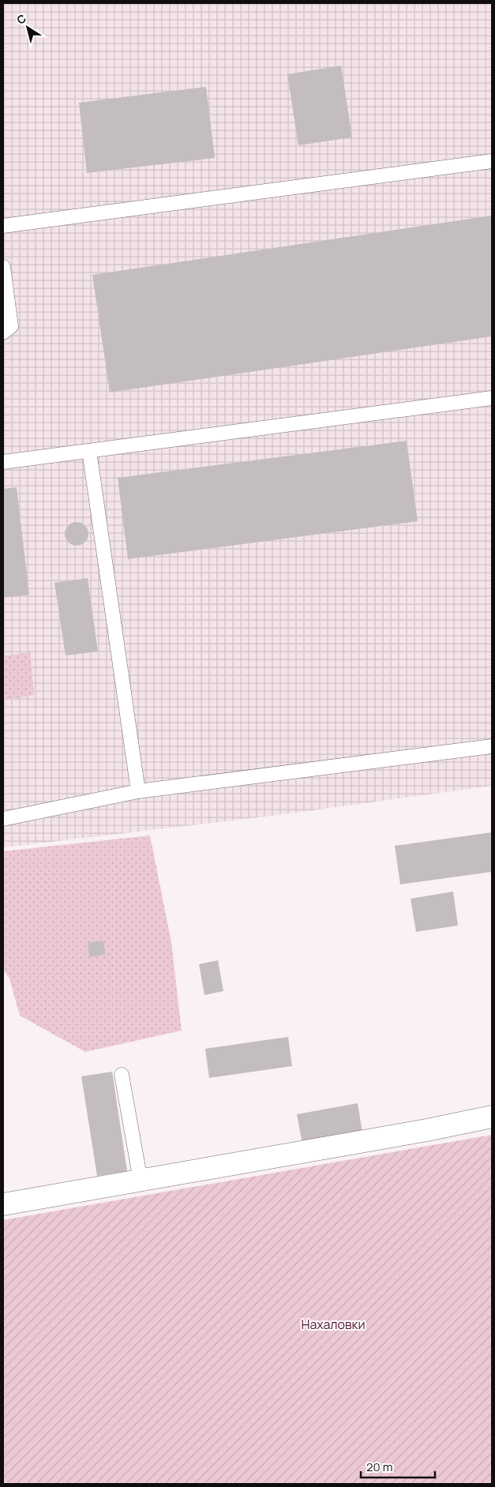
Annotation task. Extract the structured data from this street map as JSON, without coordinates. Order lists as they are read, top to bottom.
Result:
{
  "parks": ["Нахаловки"],
  "scale_bar": "20 m",
  "north": "top left"
}
